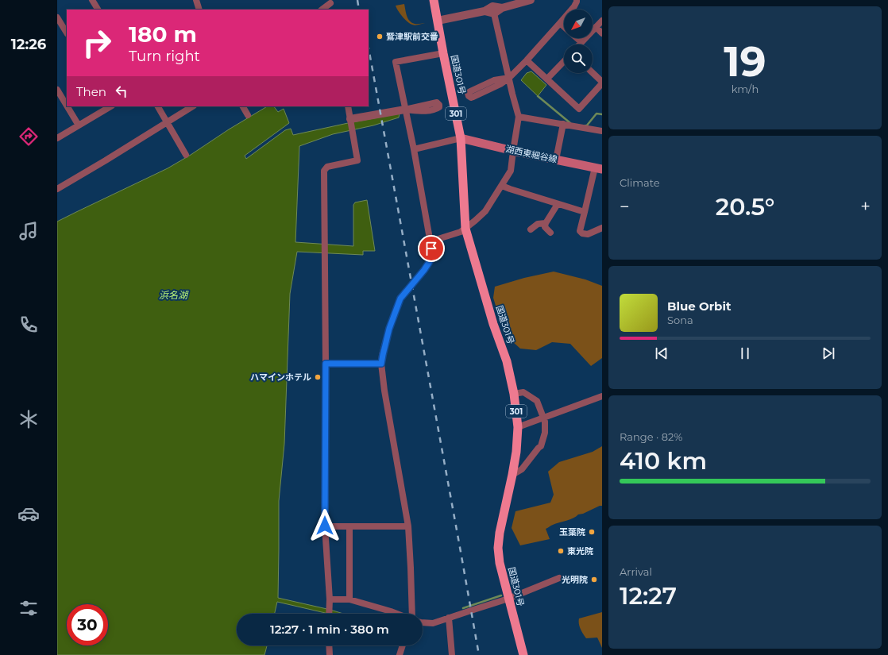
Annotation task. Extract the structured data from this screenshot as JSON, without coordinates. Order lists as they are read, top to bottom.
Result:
{
  "streets": {
    "highway": ["国道301号", "301"],
    "main road": ["湖西東細谷線"]
  },
  "crossings": [
    ["国道301号", "湖西東細谷線"]
  ],
  "water": ["浜名湖"],
  "places": [
    "鷲津駅前交番",
    "ハマインホテル",
    "玉葉院",
    "東光院",
    "光明院"
  ],
  "north": "bottom left",
  "page": {
    "tabs": "12:26",
    "tile": [
      ["19", "km/h"],
      "Climate",
      ["Range · 82%", "410 km"],
      ["Arrival", "12:27"]
    ],
    "turn": ["180 m", "Turn right"],
    "then": "Then",
    "heat": ["−", "20.5°", "+"],
    "song": ["Blue Orbit", "Sona"],
    "limit": "30",
    "trip": "12:27 · 1 min · 380 m"
  }
}
